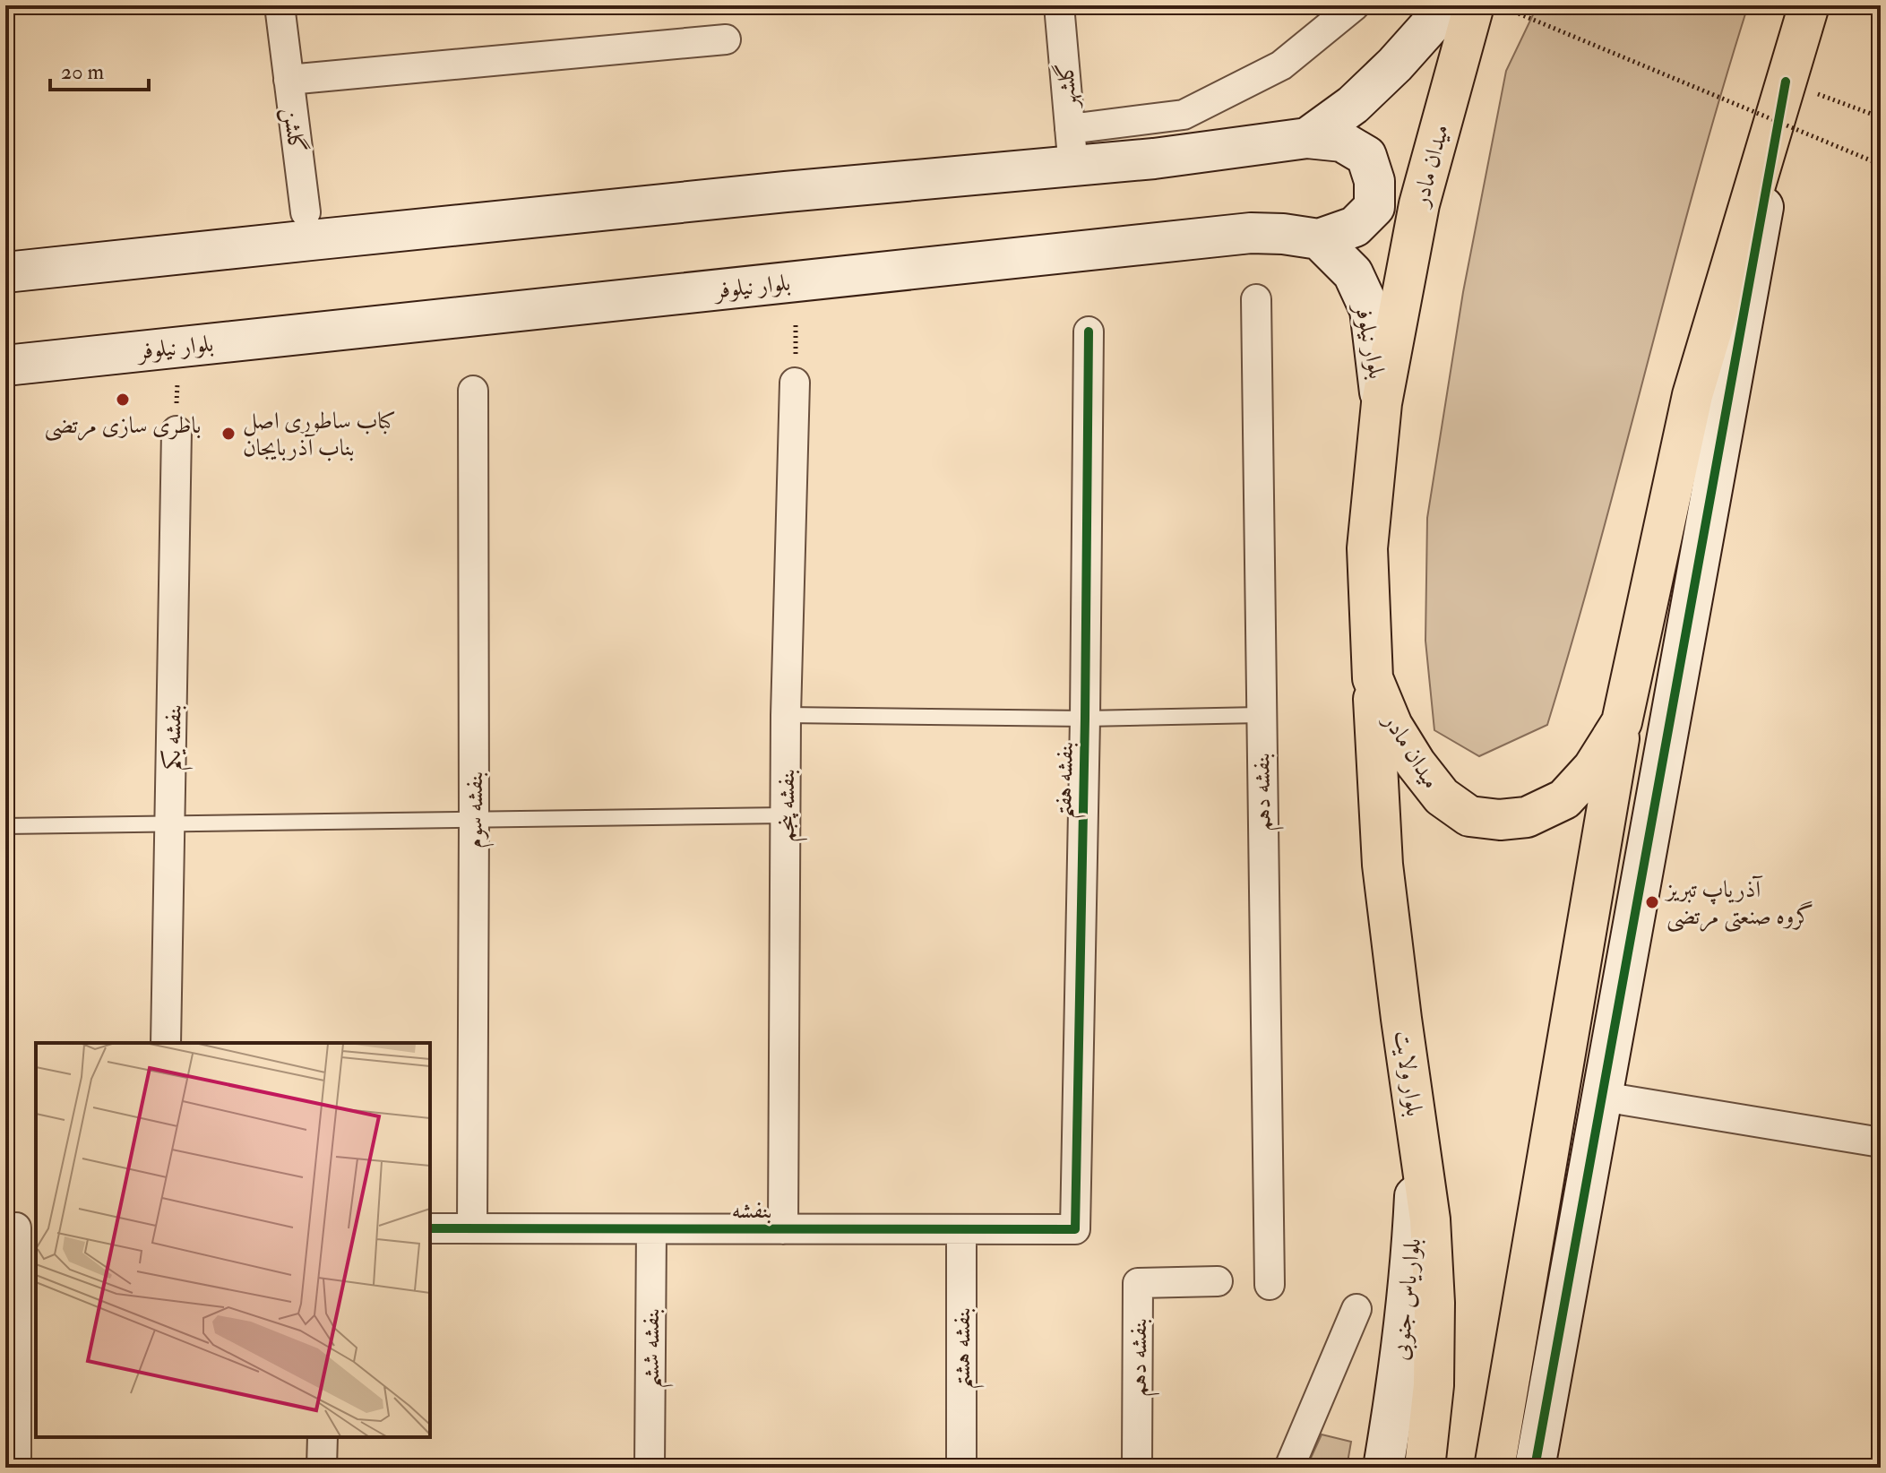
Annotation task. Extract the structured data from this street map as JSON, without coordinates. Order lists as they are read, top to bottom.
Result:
{
  "streets": {
    "main road": [
      "میدان مادر",
      "بلوار نیلوفر",
      "بلوار ولایت",
      "بلوار یاس جنوبی"
    ],
    "street": [
      "گلشهر",
      "گلشن",
      "بنفشه یکم",
      "بنفشه هفتم",
      "بنفشه دهم",
      "بنفشه پنجم",
      "بنفشه سوم",
      "بنفشه",
      "بنفشه ششم",
      "بنفشه هشتم"
    ]
  },
  "crossings": [
    ["میدان مادر", "بلوار نیلوفر"],
    ["میدان مادر", "بلوار ولایت"],
    ["بنفشه هفتم", "بنفشه"],
    ["بنفشه پنجم", "بنفشه"],
    ["بنفشه سوم", "بنفشه"],
    ["بلوار ولایت", "بلوار یاس جنوبی"],
    ["بنفشه", "بنفشه ششم"],
    ["بنفشه", "بنفشه هشتم"]
  ],
  "places": ["باطری سازی مرتضی", "کباب ساطوری اصل بناب آذربایجان", "آذریاپ تبریز گروه صنعتی مرتضی"],
  "scale_bar": "20 m"
}
